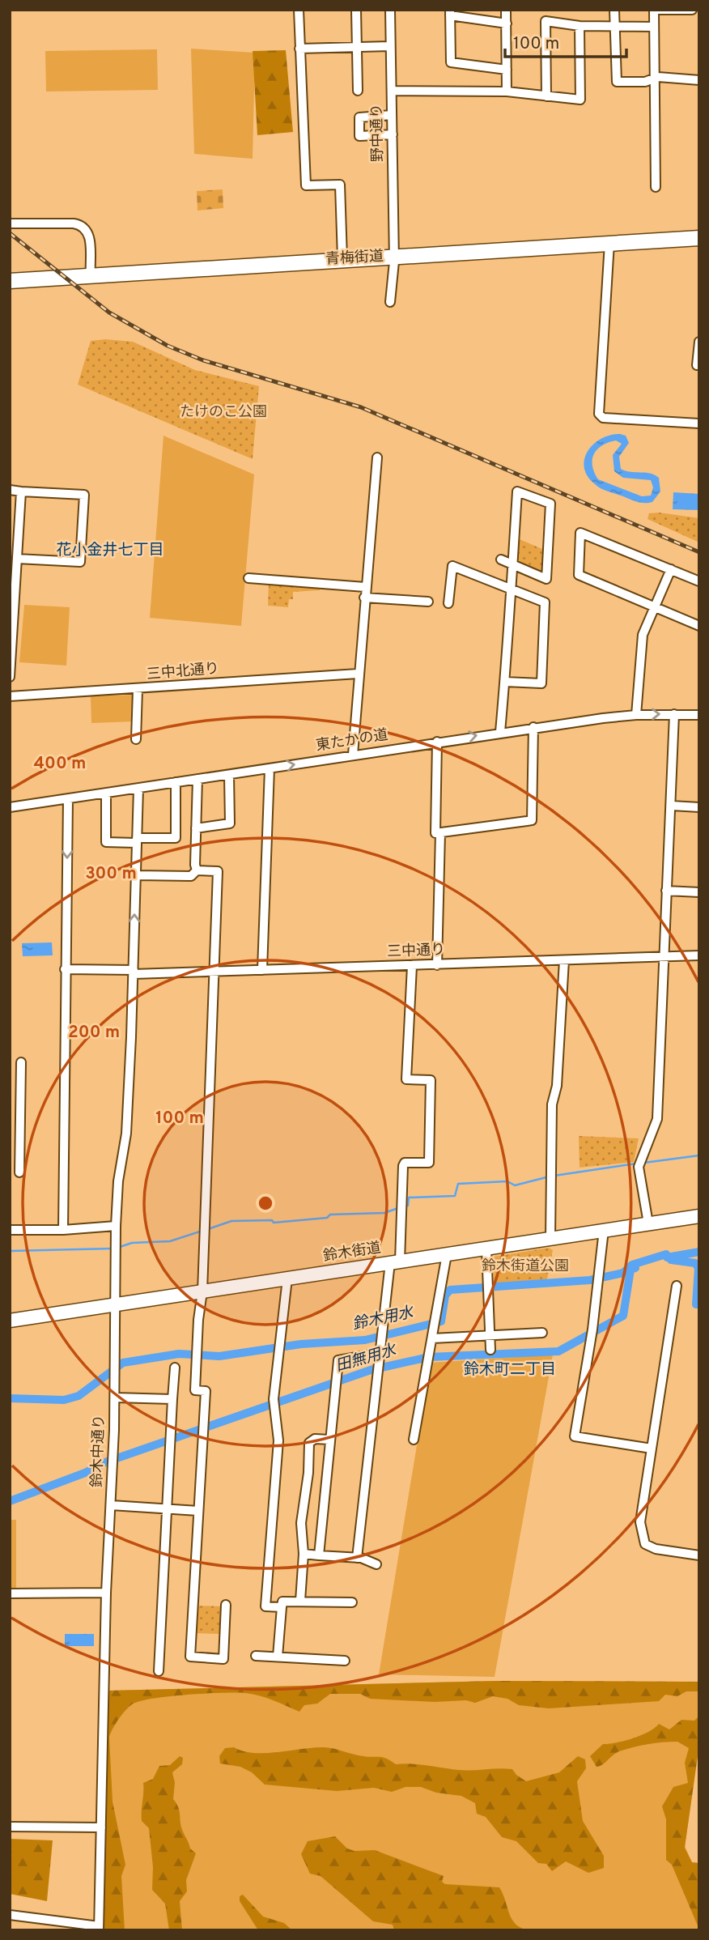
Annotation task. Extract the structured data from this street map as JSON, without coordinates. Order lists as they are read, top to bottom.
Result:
{
  "streets": {
    "main road": ["青梅街道", "鈴木街道"],
    "street": [
      "野中通り",
      "三中北通り",
      "東たかの道",
      "三中通り",
      "鈴木中通り"
    ]
  },
  "crossings": [
    ["野中通り", "青梅街道"],
    ["東たかの道", "鈴木中通り"],
    ["三中通り", "鈴木中通り"],
    ["鈴木街道", "鈴木中通り"]
  ],
  "districts": ["花小金井七丁目", "鈴木町二丁目"],
  "water": ["鈴木用水", "田無用水"],
  "parks": ["たけのこ公園", "鈴木街道公園"],
  "scale_bar": "100 m",
  "rings": [
    "400 m",
    "300 m",
    "200 m",
    "100 m"
  ]
}
